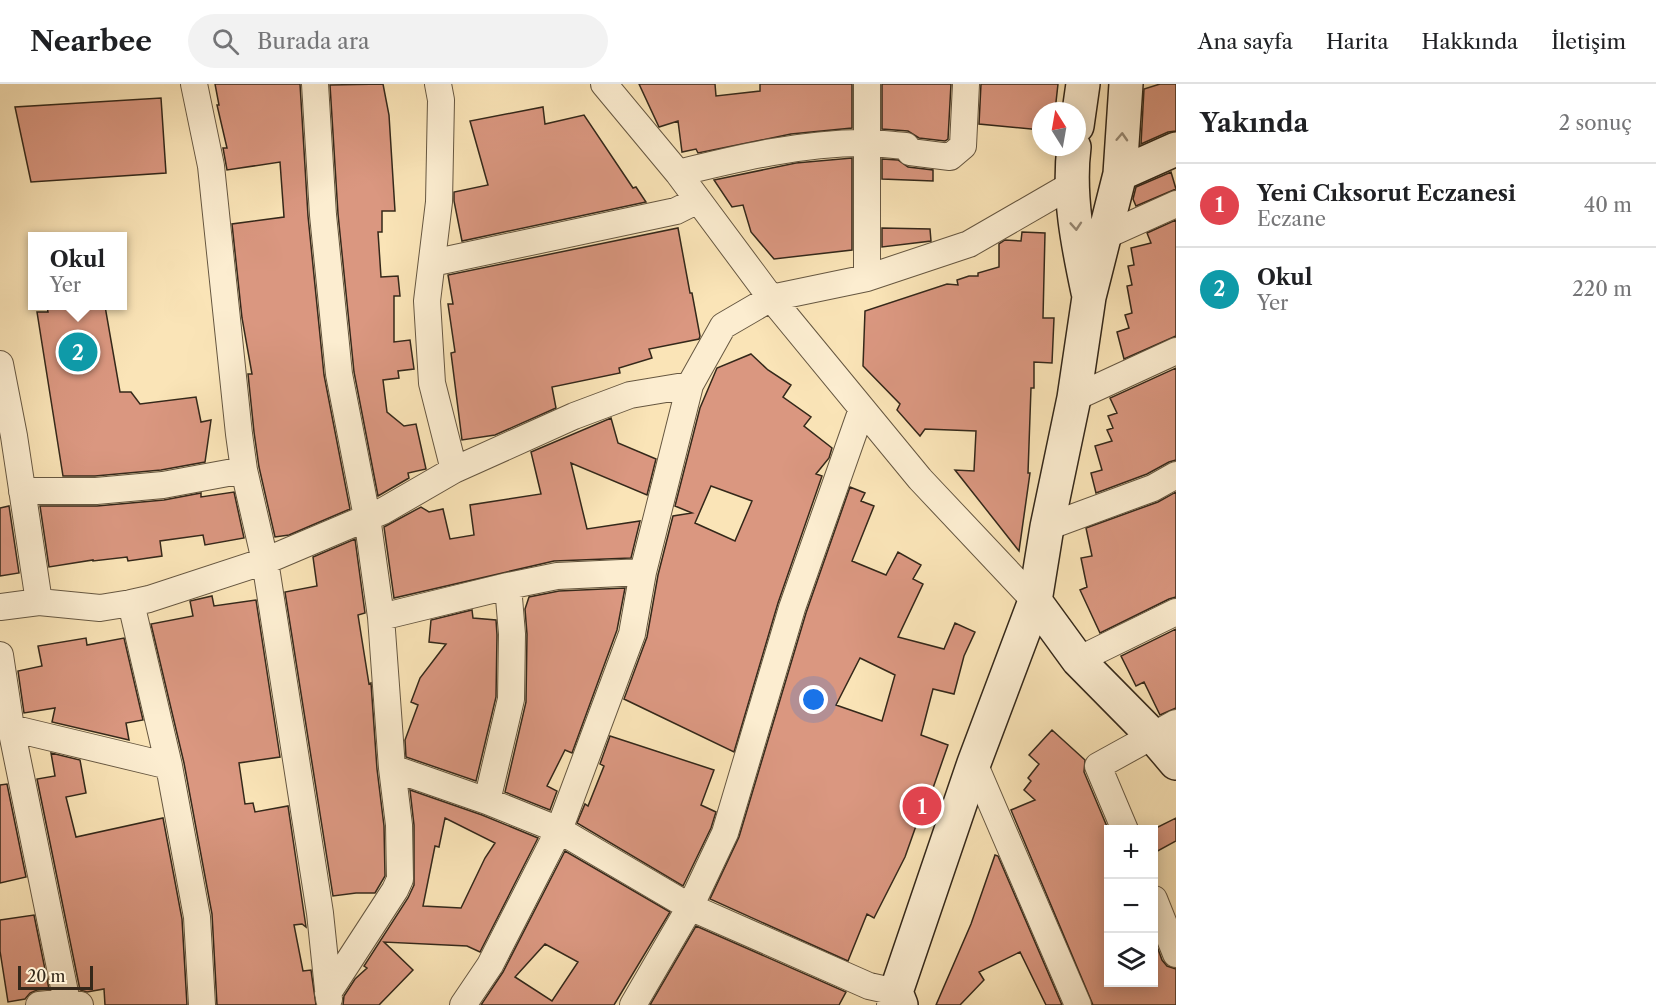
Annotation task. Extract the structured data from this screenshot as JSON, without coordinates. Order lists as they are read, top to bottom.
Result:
{
  "scale_bar": "20 m",
  "north": "top",
  "page": {
    "header": "Nearbee",
    "search": "Burada ara",
    "nav": [
      "Ana sayfa",
      "Harita",
      "Hakkında",
      "İletişim"
    ],
    "heading": ["Yakında", "2 sonuç"],
    "list": [
      {
        "mark": "1",
        "name": "Yeni Cıksorut Eczanesi",
        "note": "Eczane",
        "value": "40 m"
      },
      {
        "mark": "2",
        "name": "Okul",
        "note": "Yer",
        "value": "220 m"
      }
    ],
    "popup": ["Okul", "Yer"],
    "pins": ["2", "1"],
    "map_buttons": ["+", "−"],
    "scale": "20 m"
  }
}
